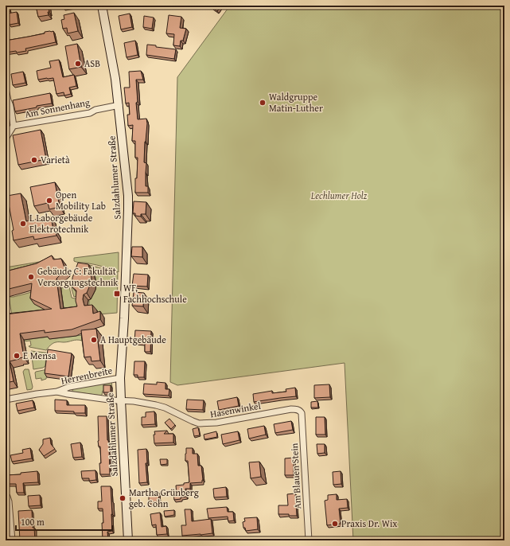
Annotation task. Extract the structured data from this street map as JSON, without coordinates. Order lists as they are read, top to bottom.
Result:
{
  "streets": {
    "main road": ["Salzdahlumer Straße"],
    "street": [
      "Am Sonnenhang",
      "Herrenbreite",
      "Hasenwinkel",
      "Am Blauen Stein"
    ]
  },
  "crossings": [
    ["Am Sonnenhang", "Salzdahlumer Straße"],
    ["Salzdahlumer Straße", "Herrenbreite"],
    ["Salzdahlumer Straße", "Hasenwinkel"],
    ["Herrenbreite", "Hasenwinkel"],
    ["Hasenwinkel", "Am Blauen Stein"]
  ],
  "parks": ["Lechlumer Holz"],
  "places": {
    "other": [
      "ASB",
      "Waldgruppe Matin-Luther",
      "Varietà",
      "Open Mobility Lab",
      "L Laborgebäude Elektrotechnik",
      "Gebäude C: Fakultät Versorgungstechnik",
      "A Hauptgebäude",
      "E Mensa",
      "Martha Grünberg geb. Cohn",
      "Praxis Dr. Wix"
    ],
    "transit": ["WF, Fachhochschule"]
  },
  "scale_bar": "100 m"
}
